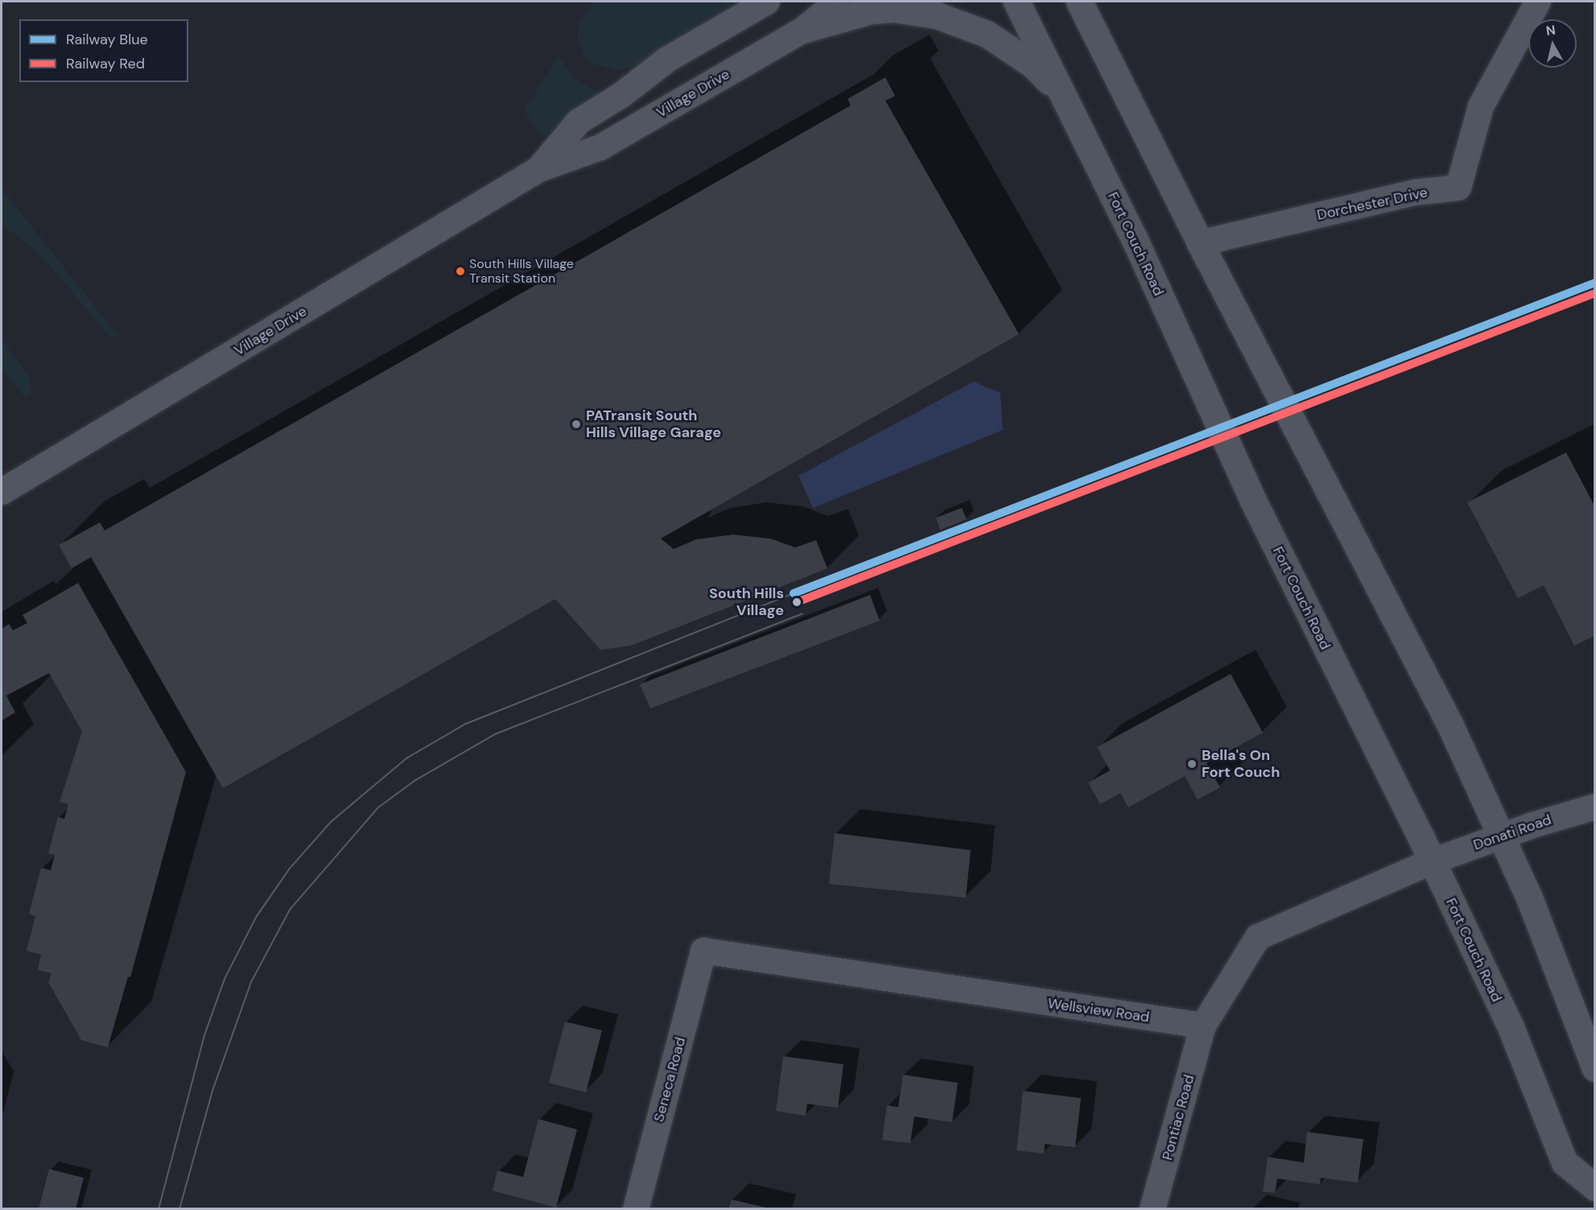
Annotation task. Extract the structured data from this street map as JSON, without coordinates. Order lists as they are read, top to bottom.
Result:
{
  "streets": {
    "street": [
      "Village Drive",
      "Dorchester Drive",
      "Fort Couch Road",
      "Donati Road",
      "Wellsview Road",
      "Seneca Road",
      "Pontiac Road"
    ]
  },
  "crossings": [
    ["Fort Couch Road", "Donati Road"],
    ["Wellsview Road", "Seneca Road"],
    ["Wellsview Road", "Pontiac Road"]
  ],
  "places": [
    "South Hills Village Transit Station",
    "PATransit South Hills Village Garage",
    "South Hills Village",
    "Bella's On Fort Couch"
  ],
  "lines": ["rail line Blue", "rail line Red"],
  "legend": ["Railway Blue", "Railway Red"],
  "north": "top"
}
